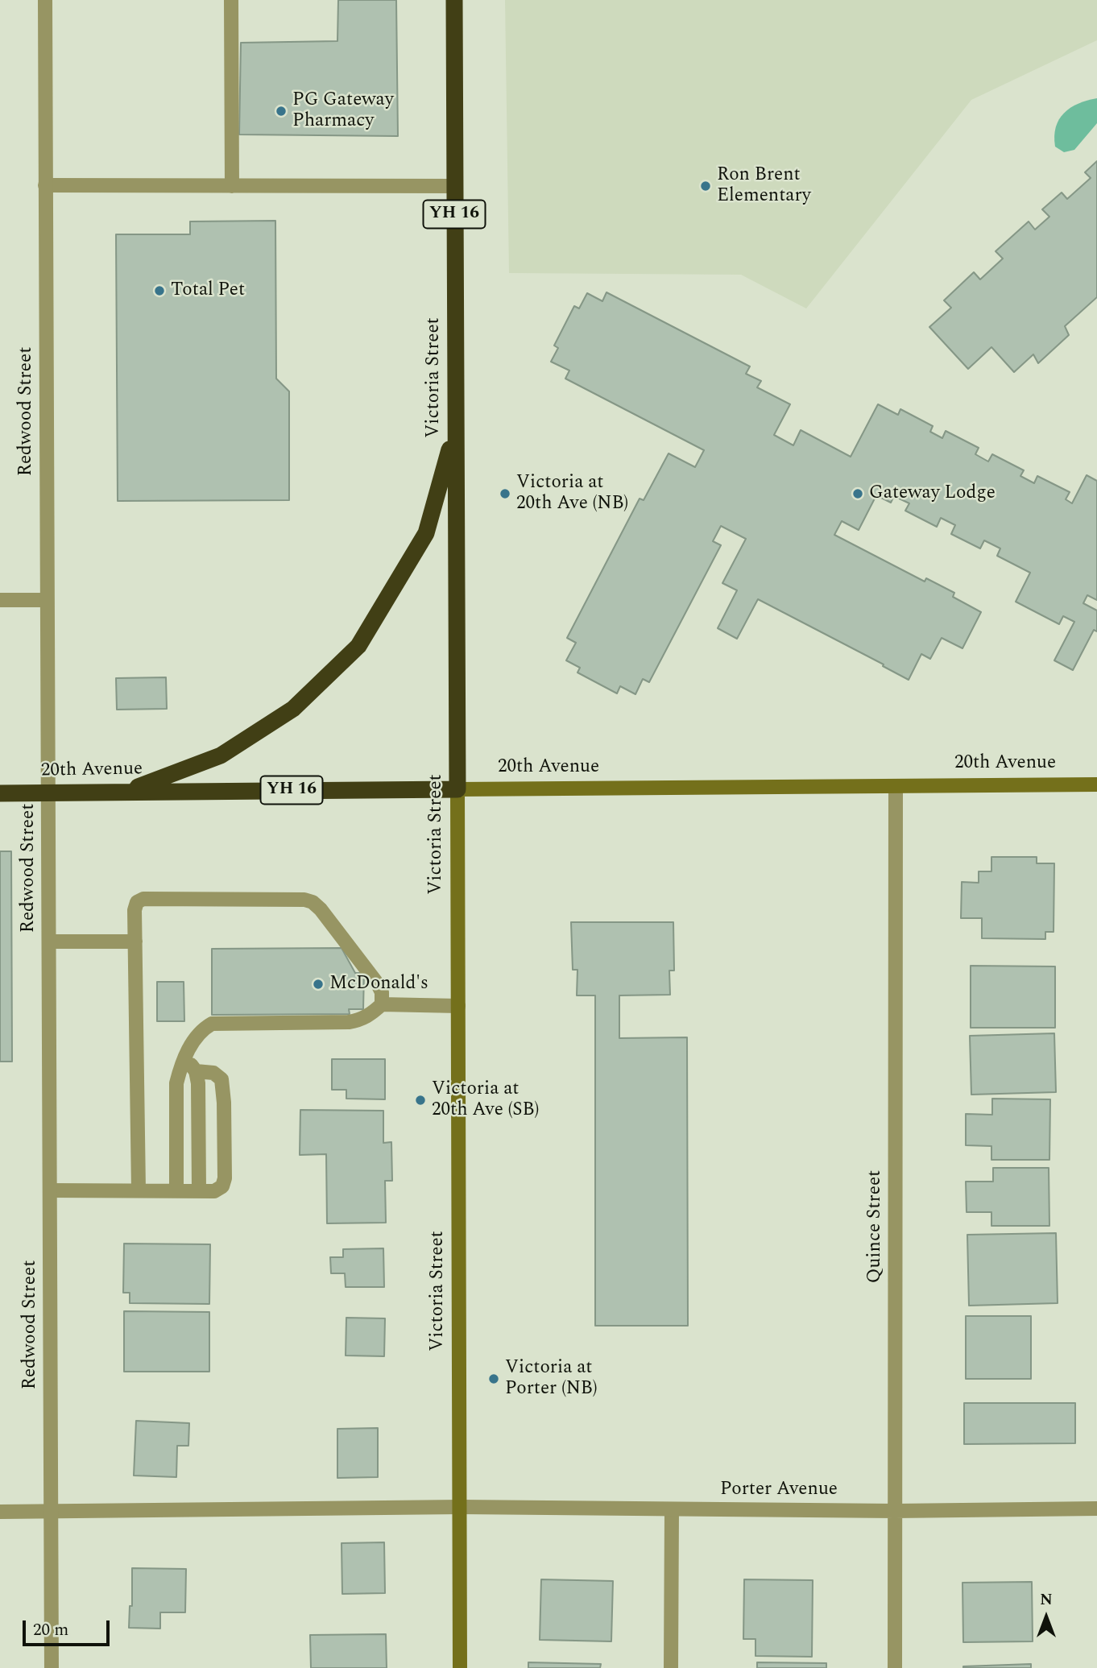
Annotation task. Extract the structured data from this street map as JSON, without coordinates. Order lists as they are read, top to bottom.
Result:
{
  "streets": {
    "highway": ["YH 16", "Victoria Street", "20th Avenue"],
    "street": ["Redwood Street", "Quince Street", "Porter Avenue"]
  },
  "crossings": [
    ["Victoria Street", "20th Avenue"],
    ["Victoria Street", "Porter Avenue"],
    ["Redwood Street", "20th Avenue"],
    ["Redwood Street", "Porter Avenue"],
    ["20th Avenue", "Quince Street"],
    ["Quince Street", "Porter Avenue"]
  ],
  "places": [
    "PG Gateway Pharmacy",
    "Ron Brent Elementary",
    "Total Pet",
    "Victoria at 20th Ave (NB)",
    "Gateway Lodge",
    "McDonald's",
    "Victoria at 20th Ave (SB)",
    "Victoria at Porter (NB)"
  ],
  "scale_bar": "20 m",
  "north": "top"
}
